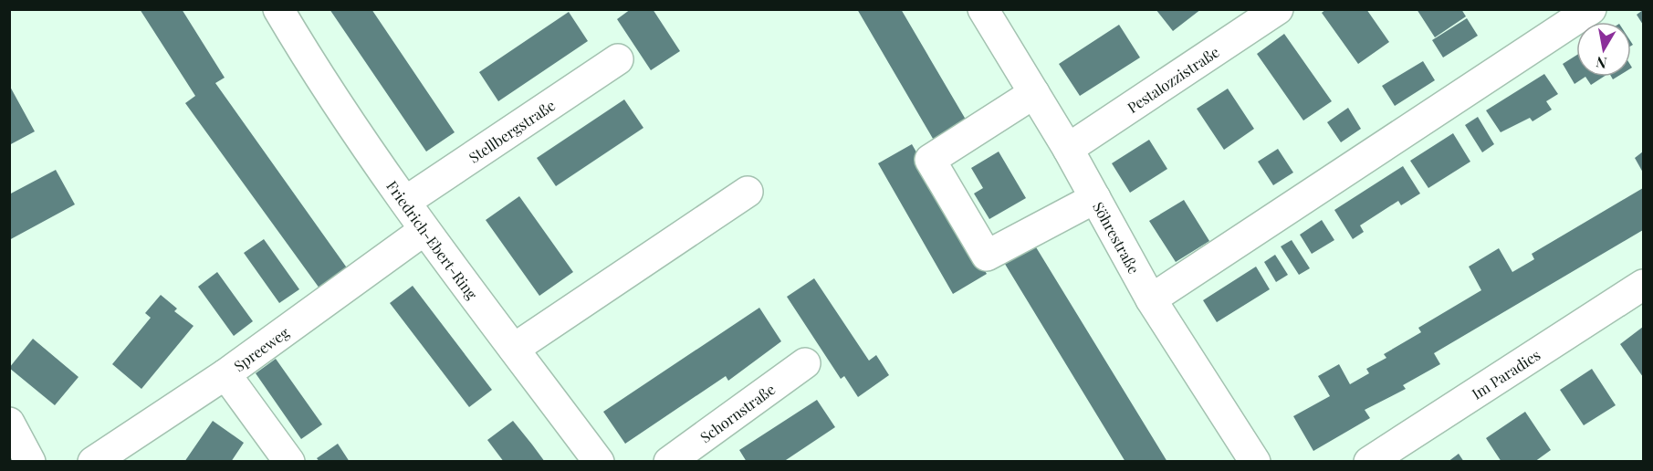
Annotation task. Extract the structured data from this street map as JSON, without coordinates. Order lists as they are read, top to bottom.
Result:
{
  "streets": {
    "street": [
      "Pestalozzistraße",
      "Stellbergstraße",
      "Söhrestraße",
      "Friedrich-Ebert-Ring",
      "Spreeweg",
      "Im Paradies",
      "Schornstraße"
    ]
  },
  "crossings": [
    ["Pestalozzistraße", "Söhrestraße"],
    ["Stellbergstraße", "Friedrich-Ebert-Ring"],
    ["Friedrich-Ebert-Ring", "Spreeweg"]
  ],
  "north": "bottom"
}
